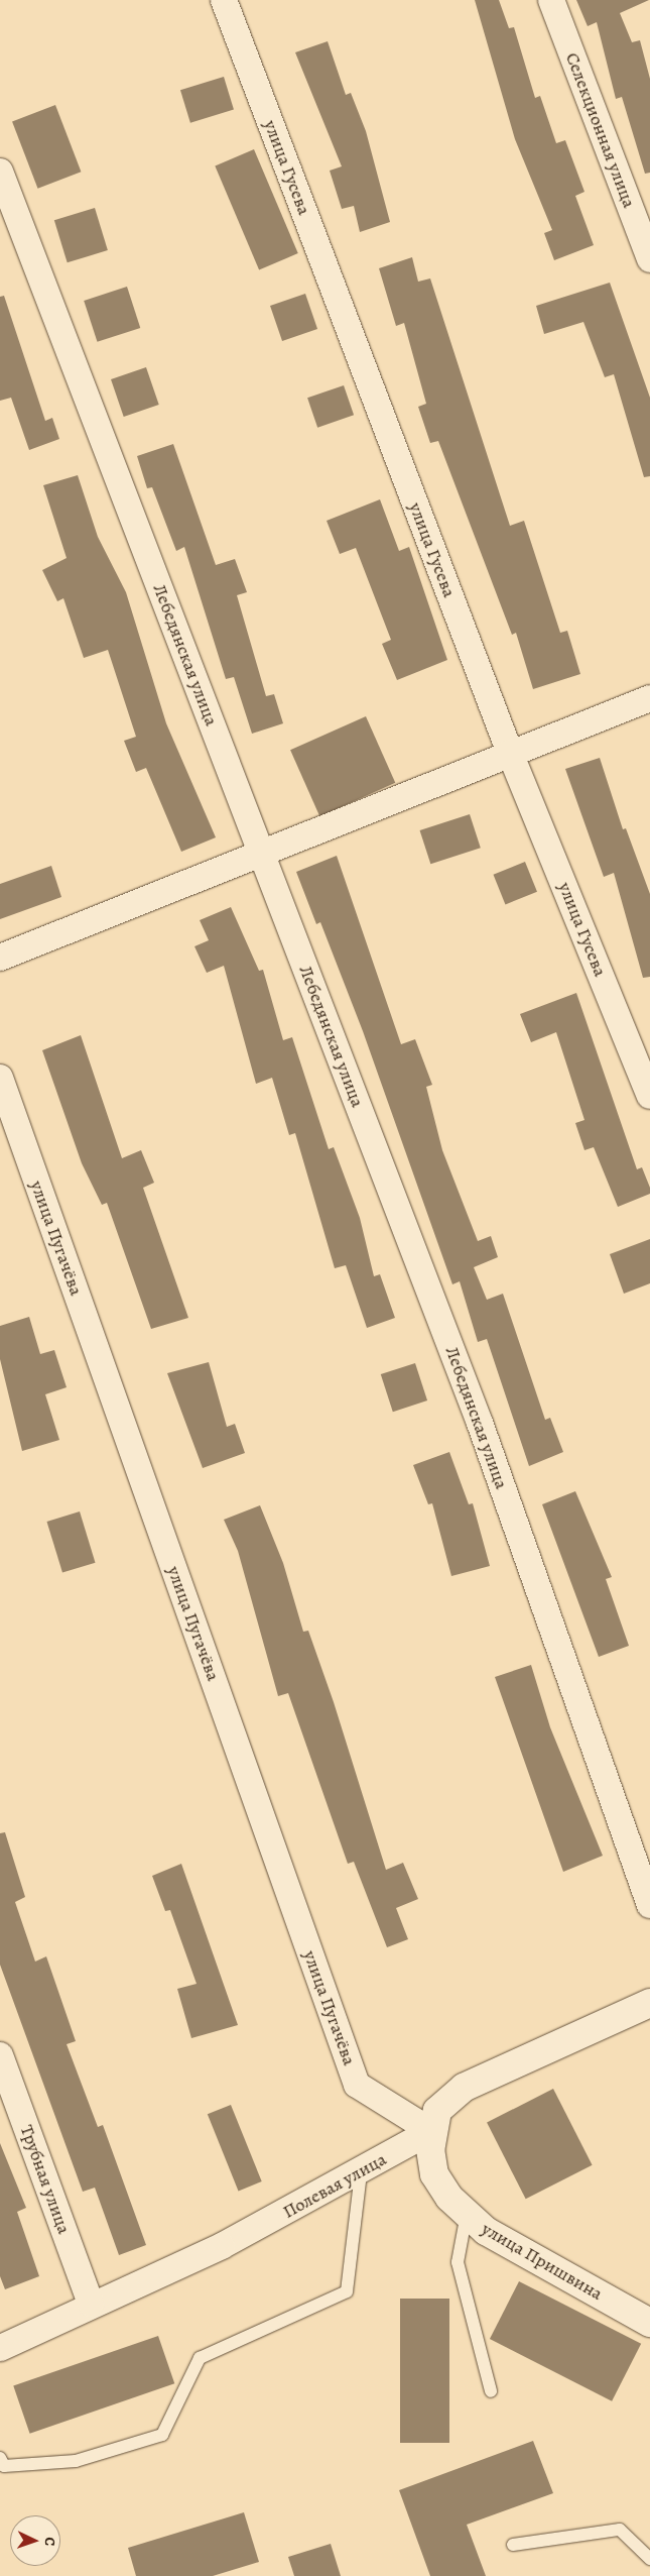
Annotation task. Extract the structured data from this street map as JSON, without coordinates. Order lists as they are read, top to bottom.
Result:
{
  "streets": {
    "street": [
      "Селекционная улица",
      "улица Гусева",
      "Лебедянская улица",
      "улица Пугачёва",
      "Трубная улица",
      "Полевая улица",
      "улица Пришвина"
    ]
  },
  "crossings": [
    ["улица Пугачёва", "Полевая улица"],
    ["улица Пугачёва", "улица Пришвина"],
    ["Трубная улица", "Полевая улица"],
    ["Полевая улица", "улица Пришвина"]
  ],
  "north": "right"
}
